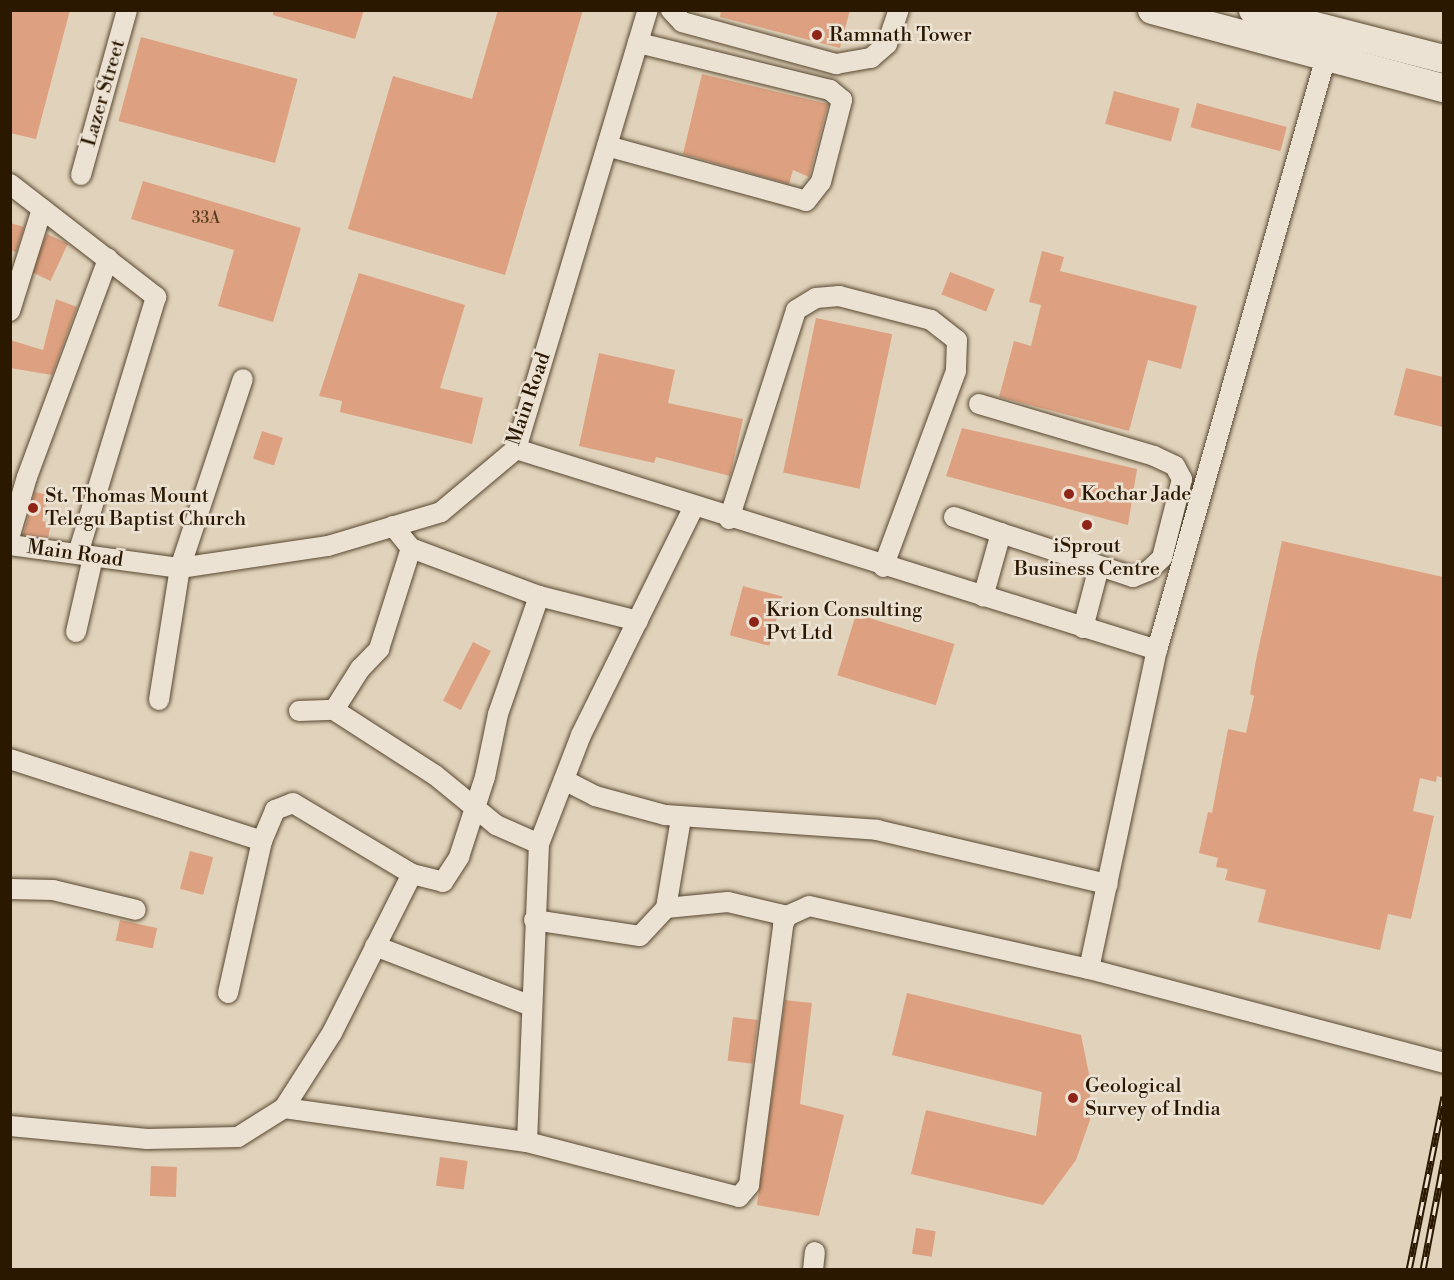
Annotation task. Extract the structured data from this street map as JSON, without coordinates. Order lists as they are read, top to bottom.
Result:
{
  "streets": {
    "street": ["Lazer Street", "Main Road"]
  },
  "places": [
    "Ramnath Tower",
    "Kochar Jade",
    "St. Thomas Mount Telegu Baptist Church",
    "iSprout Business Centre",
    "Krion Consulting Pvt Ltd",
    "Geological Survey of India"
  ],
  "house_numbers": ["33A"]
}
